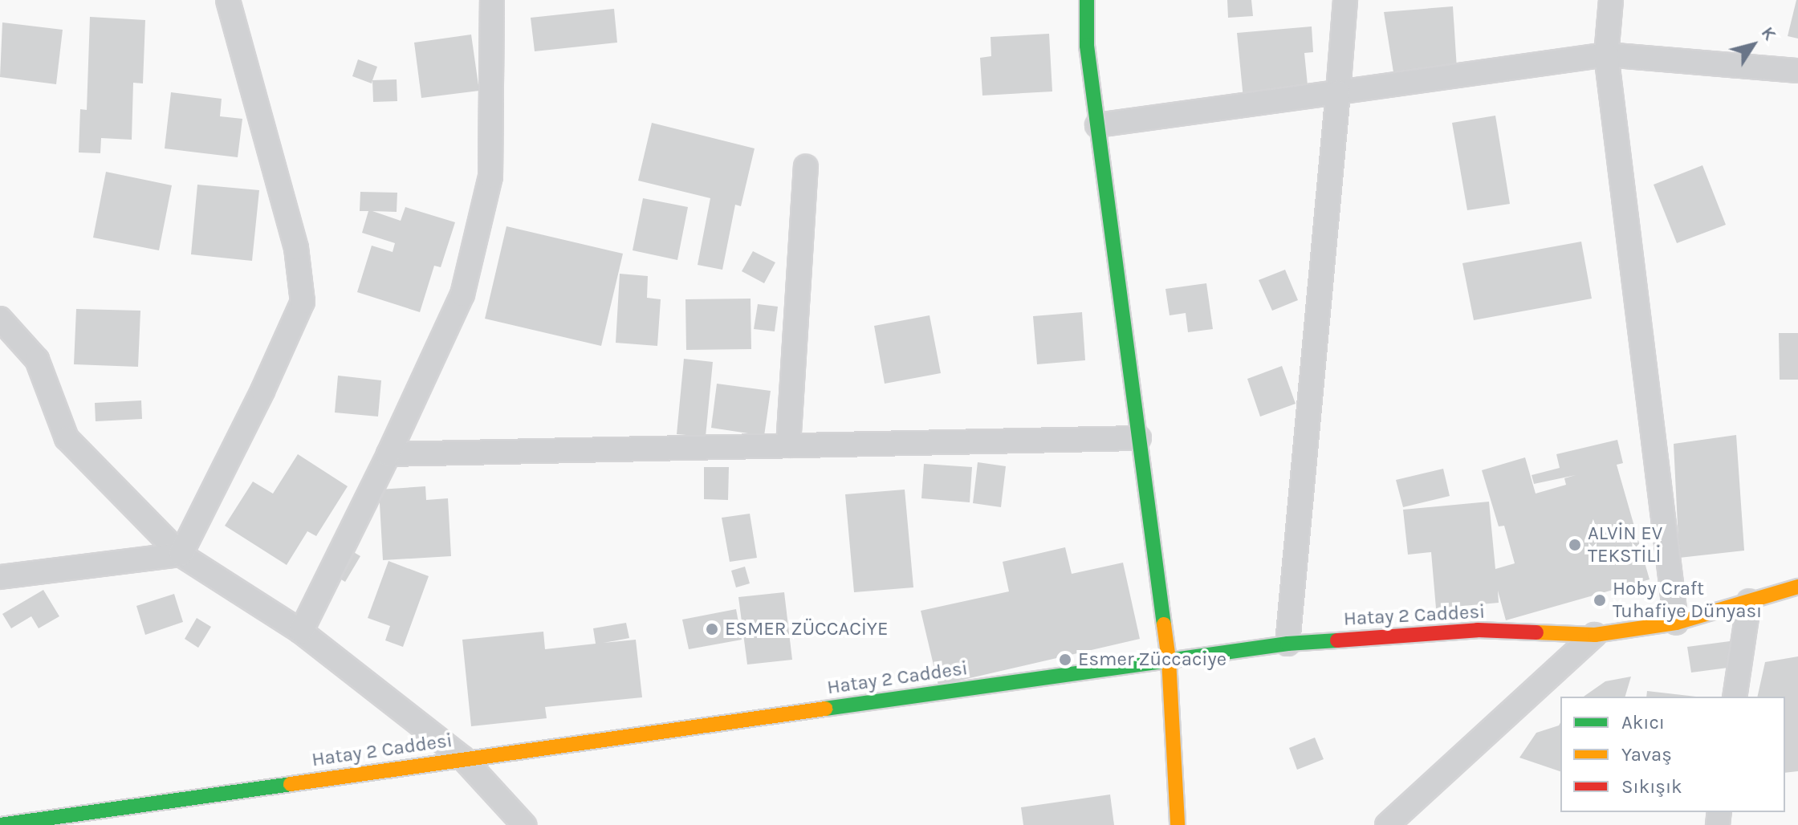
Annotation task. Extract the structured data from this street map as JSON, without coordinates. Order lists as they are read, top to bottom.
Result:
{
  "streets": {
    "street": ["Hatay 2 Caddesi"]
  },
  "places": [
    "ALVİN EV TEKSTİLİ",
    "Hoby Craft Tuhafiye Dünyası",
    "ESMER ZÜCCACİYE",
    "Esmer Züccaciye"
  ],
  "legend": ["Akıcı", "Yavaş", "Sıkışık"],
  "north": "top right"
}
